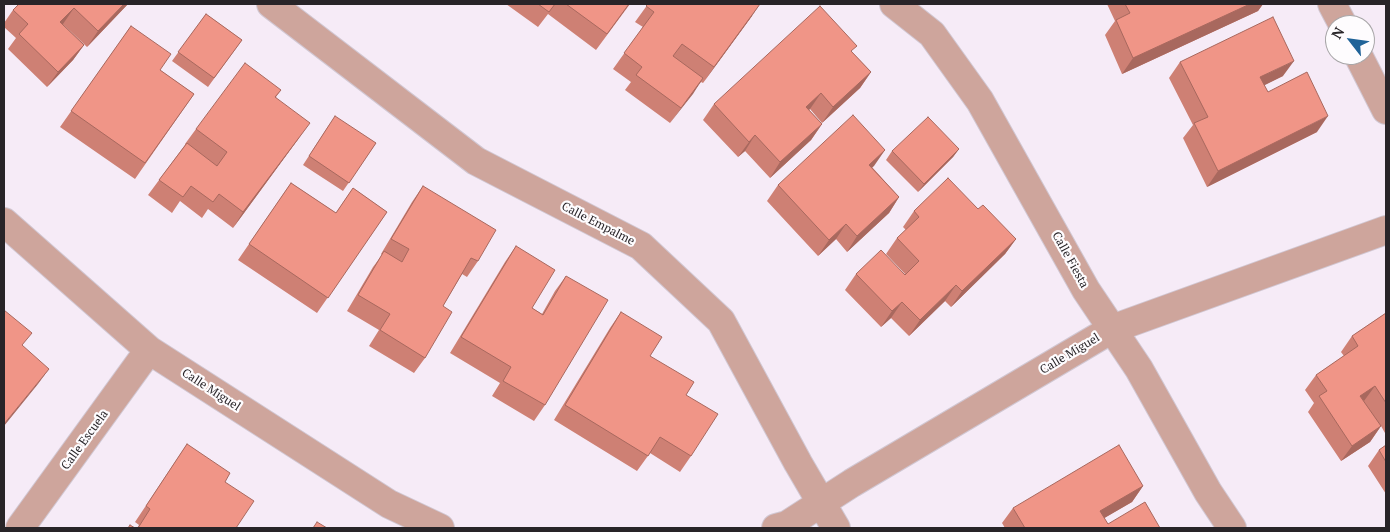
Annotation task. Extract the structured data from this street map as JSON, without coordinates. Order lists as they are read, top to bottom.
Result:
{
  "streets": {
    "street": [
      "Calle Empalme",
      "Calle Fiesta",
      "Calle Miguel",
      "Calle Escuela"
    ]
  },
  "crossings": [
    ["Calle Empalme", "Calle Miguel"],
    ["Calle Fiesta", "Calle Miguel"],
    ["Calle Miguel", "Calle Escuela"]
  ],
  "north": "top left"
}
